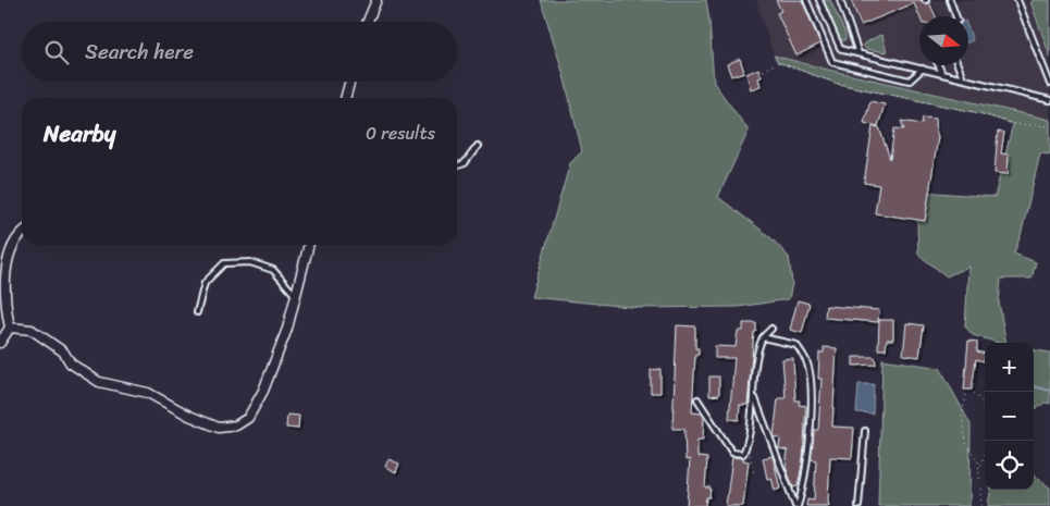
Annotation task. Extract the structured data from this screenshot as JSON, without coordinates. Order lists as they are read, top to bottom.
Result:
{
  "north": "right",
  "page": {
    "search": "Search here",
    "heading": ["Nearby", "0 results"],
    "map_buttons": ["+", "−"]
  }
}
